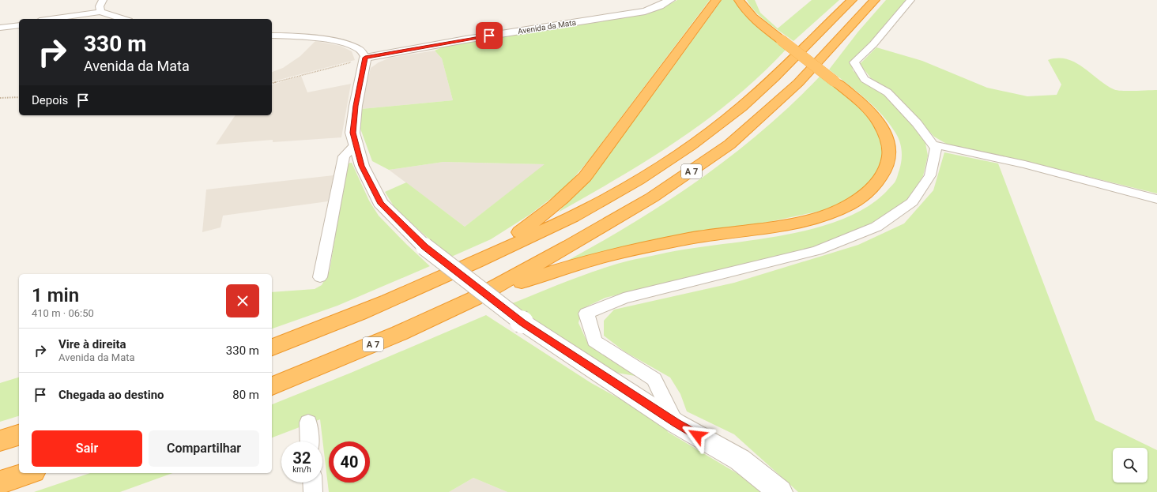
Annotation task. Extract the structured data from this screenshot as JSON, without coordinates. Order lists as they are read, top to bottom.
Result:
{
  "streets": {
    "highway": ["A 7"],
    "street": ["Avenida da Mata"]
  },
  "page": {
    "turn": ["330 m", "Avenida da Mata"],
    "then": "Depois",
    "heading": ["1 min", "410 m · 06:50"],
    "list": [
      {
        "name": "Vire à direita",
        "note": "Avenida da Mata",
        "value": "330 m"
      },
      {
        "name": "Chegada ao destino",
        "value": "80 m"
      }
    ],
    "buttons": ["Sair", "Compartilhar"],
    "speed": "32 km/h",
    "limit": "40"
  }
}
